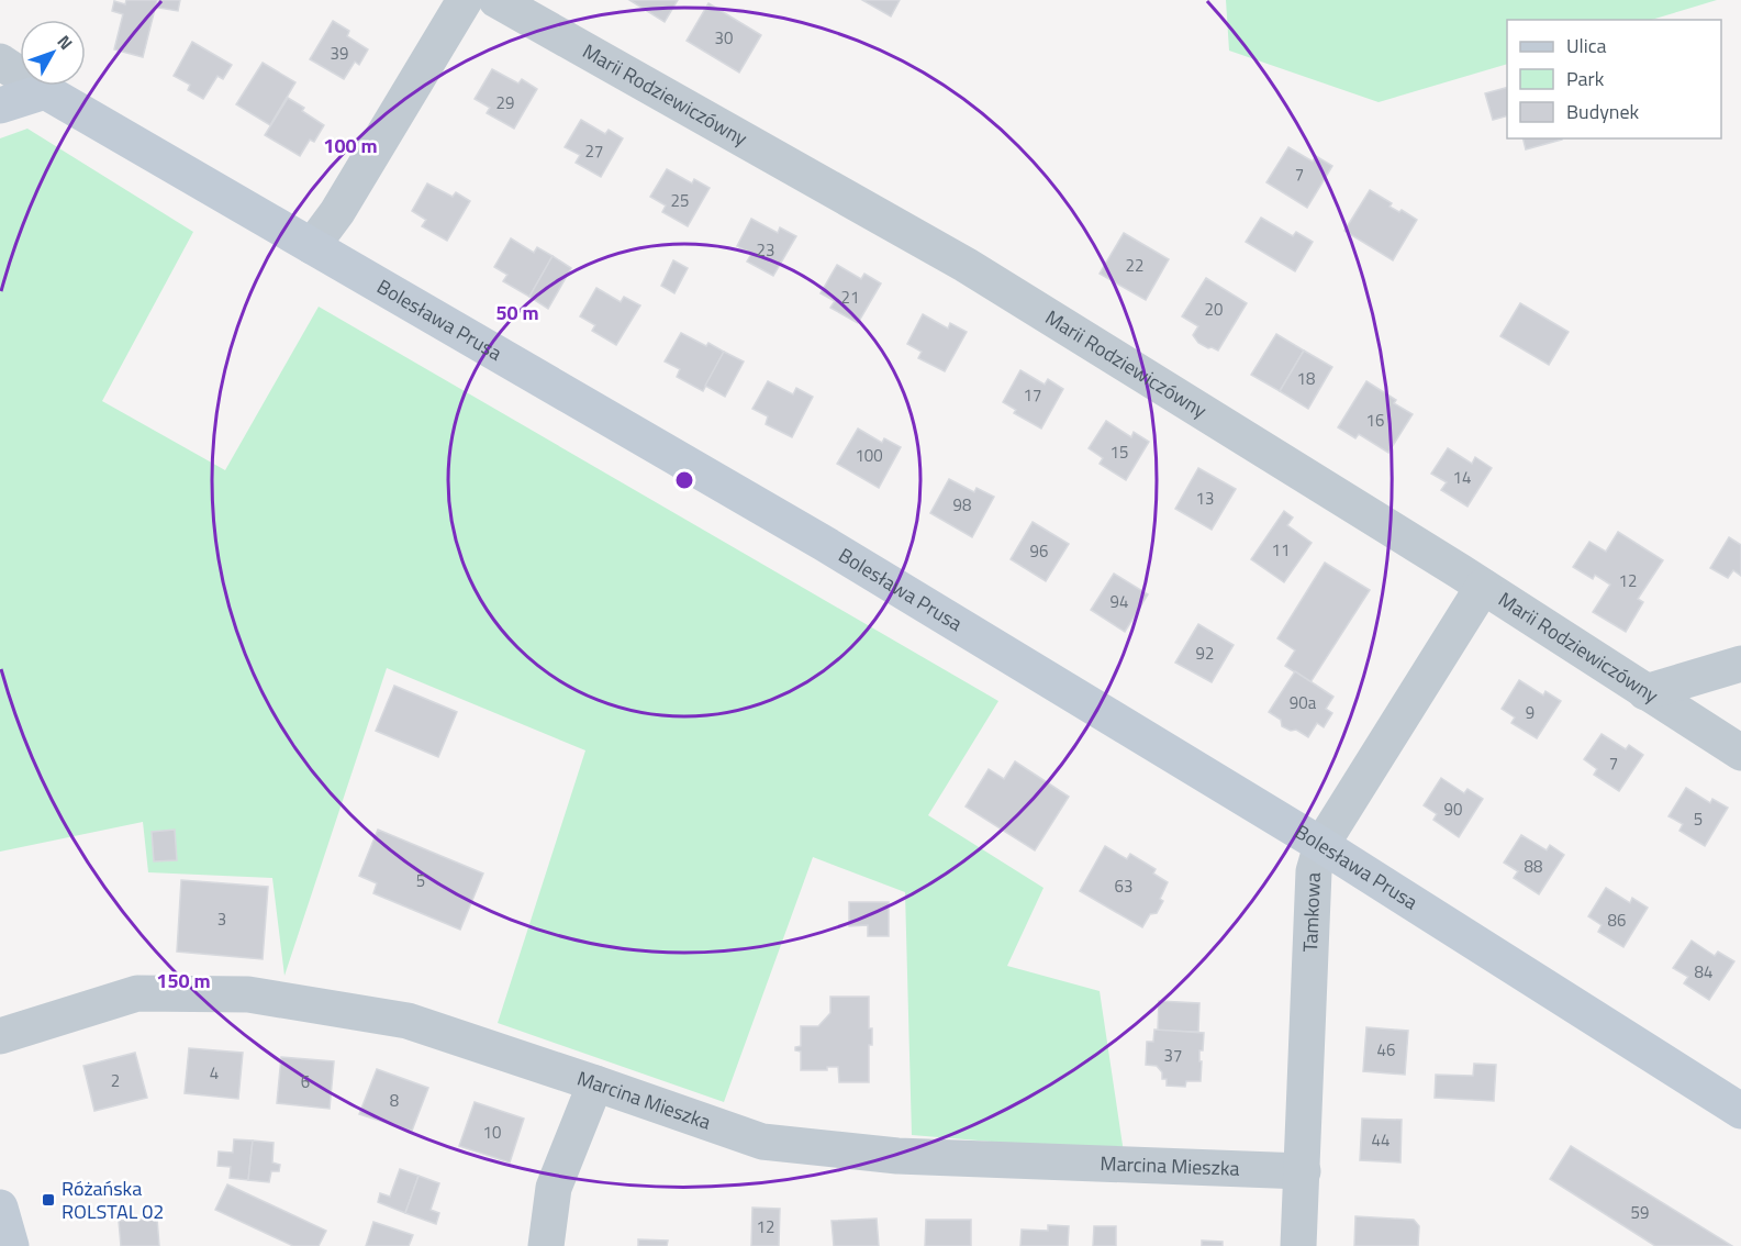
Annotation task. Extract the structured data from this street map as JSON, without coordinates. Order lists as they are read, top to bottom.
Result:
{
  "streets": {
    "street": [
      "Marii Rodziewiczówny",
      "Bolesława Prusa",
      "Tamkowa",
      "Marcina Mieszka"
    ]
  },
  "crossings": [
    ["Marii Rodziewiczówny", "Tamkowa"],
    ["Bolesława Prusa", "Tamkowa"],
    ["Tamkowa", "Marcina Mieszka"]
  ],
  "places": {
    "transit": ["Różańska ROLSTAL 02"]
  },
  "house_numbers": [
    "30",
    "39",
    "29",
    "27",
    "7",
    "25",
    "23",
    "22",
    "21",
    "20",
    "18",
    "17",
    "16",
    "15",
    "100",
    "14",
    "13",
    "98",
    "11",
    "96",
    "12",
    "94",
    "92",
    "90a",
    "9",
    "7",
    "90",
    "5",
    "88",
    "5",
    "63",
    "3",
    "86",
    "84",
    "46",
    "37",
    "4",
    "2",
    "6",
    "8",
    "10",
    "44",
    "59",
    "12"
  ],
  "legend": ["Ulica", "Park", "Budynek"],
  "north": "top right",
  "rings": ["100 m", "50 m", "150 m"]
}
